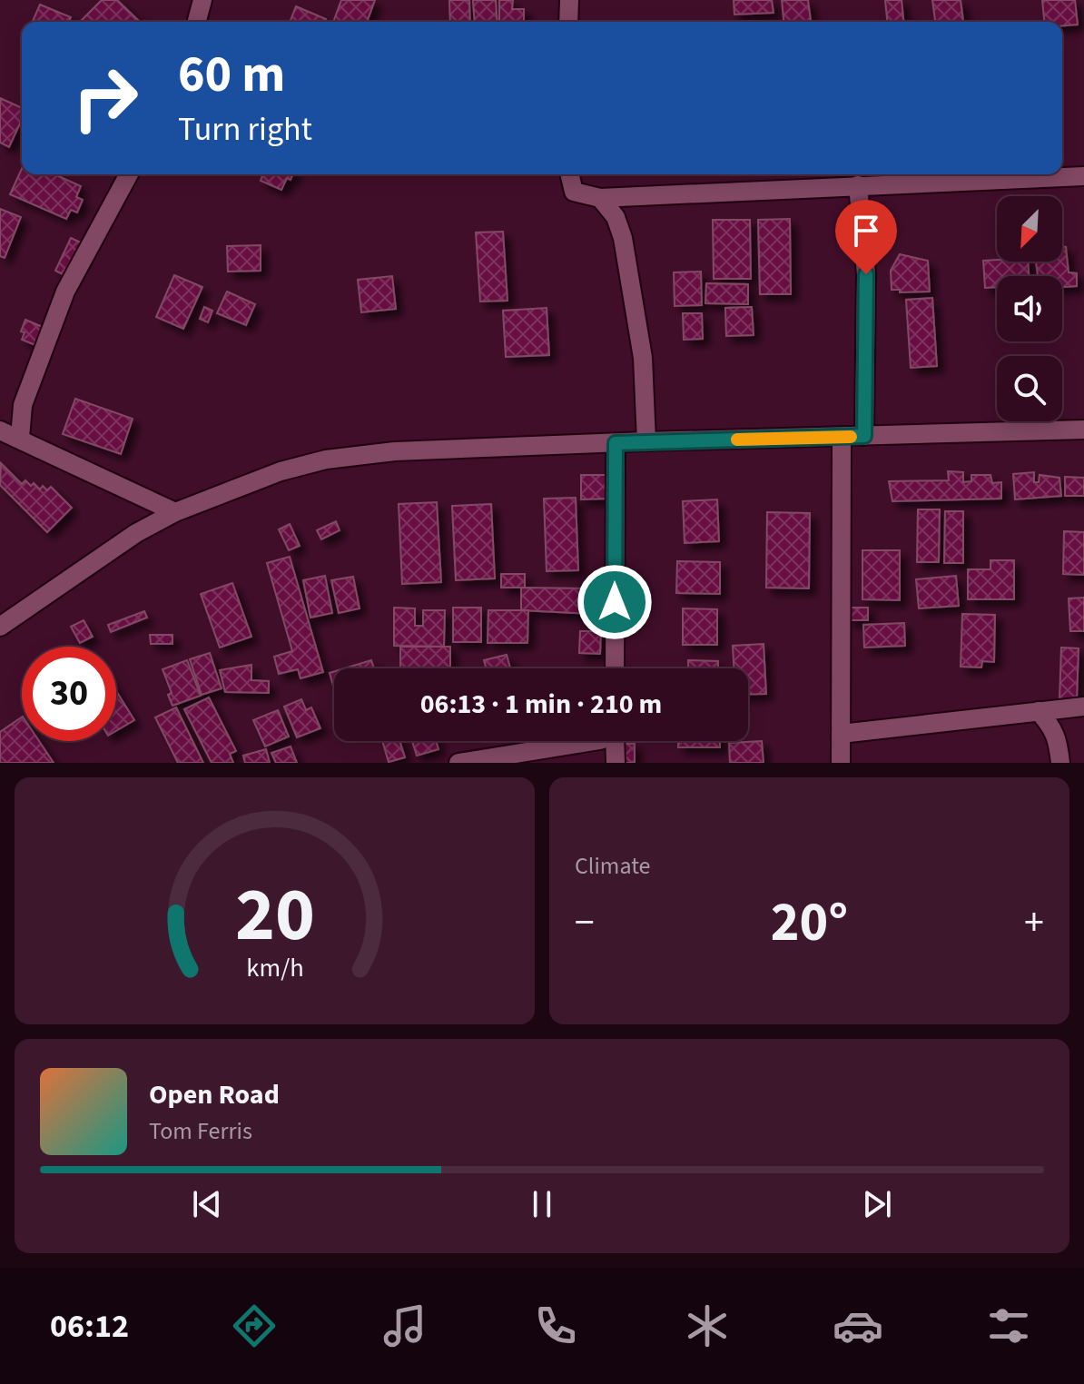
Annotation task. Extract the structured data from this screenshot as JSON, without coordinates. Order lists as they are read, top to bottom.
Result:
{
  "north": "bottom left",
  "page": {
    "turn": ["60 m", "Turn right"],
    "limit": "30",
    "trip": "06:13 · 1 min · 210 m",
    "tile": "Climate",
    "heat": ["−", "20°", "+"],
    "song": ["Open Road", "Tom Ferris"],
    "tabs": "06:12",
    "gauge": ["20", "km/h"]
  }
}
